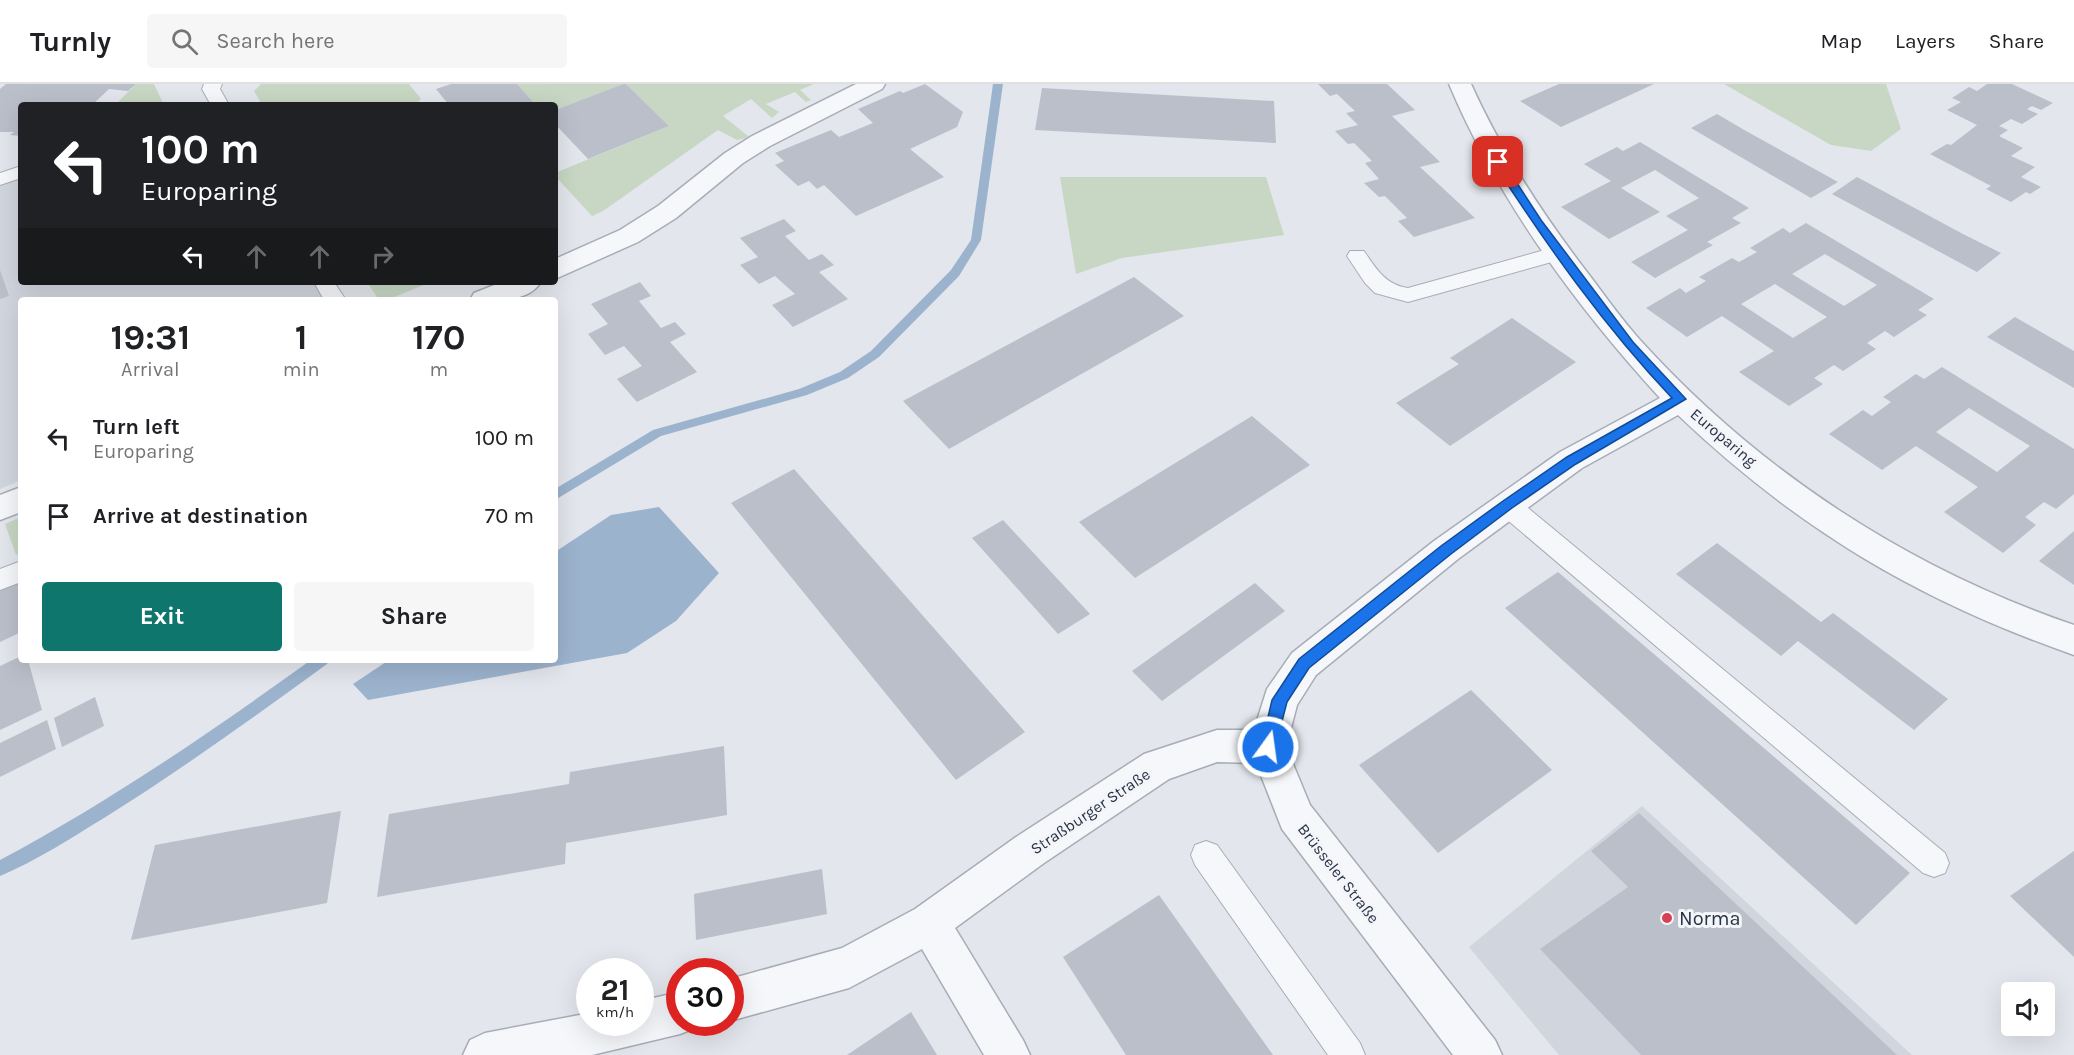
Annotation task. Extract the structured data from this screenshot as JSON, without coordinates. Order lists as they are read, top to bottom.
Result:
{
  "streets": {
    "street": ["Europaring", "Straßburger Straße", "Brüsseler Straße"]
  },
  "crossings": [
    ["Straßburger Straße", "Brüsseler Straße"]
  ],
  "places": ["Norma"],
  "page": {
    "header": "Turnly",
    "search": "Search here",
    "nav": ["Map", "Layers", "Share"],
    "turn": ["100 m", "Europaring"],
    "eta": [
      "19:31",
      "Arrival",
      "1",
      "min",
      "170",
      "m"
    ],
    "list": [
      {
        "name": "Turn left",
        "note": "Europaring",
        "value": "100 m"
      },
      {
        "name": "Arrive at destination",
        "value": "70 m"
      }
    ],
    "buttons": ["Exit", "Share"],
    "speed": "21 km/h",
    "limit": "30"
  }
}
